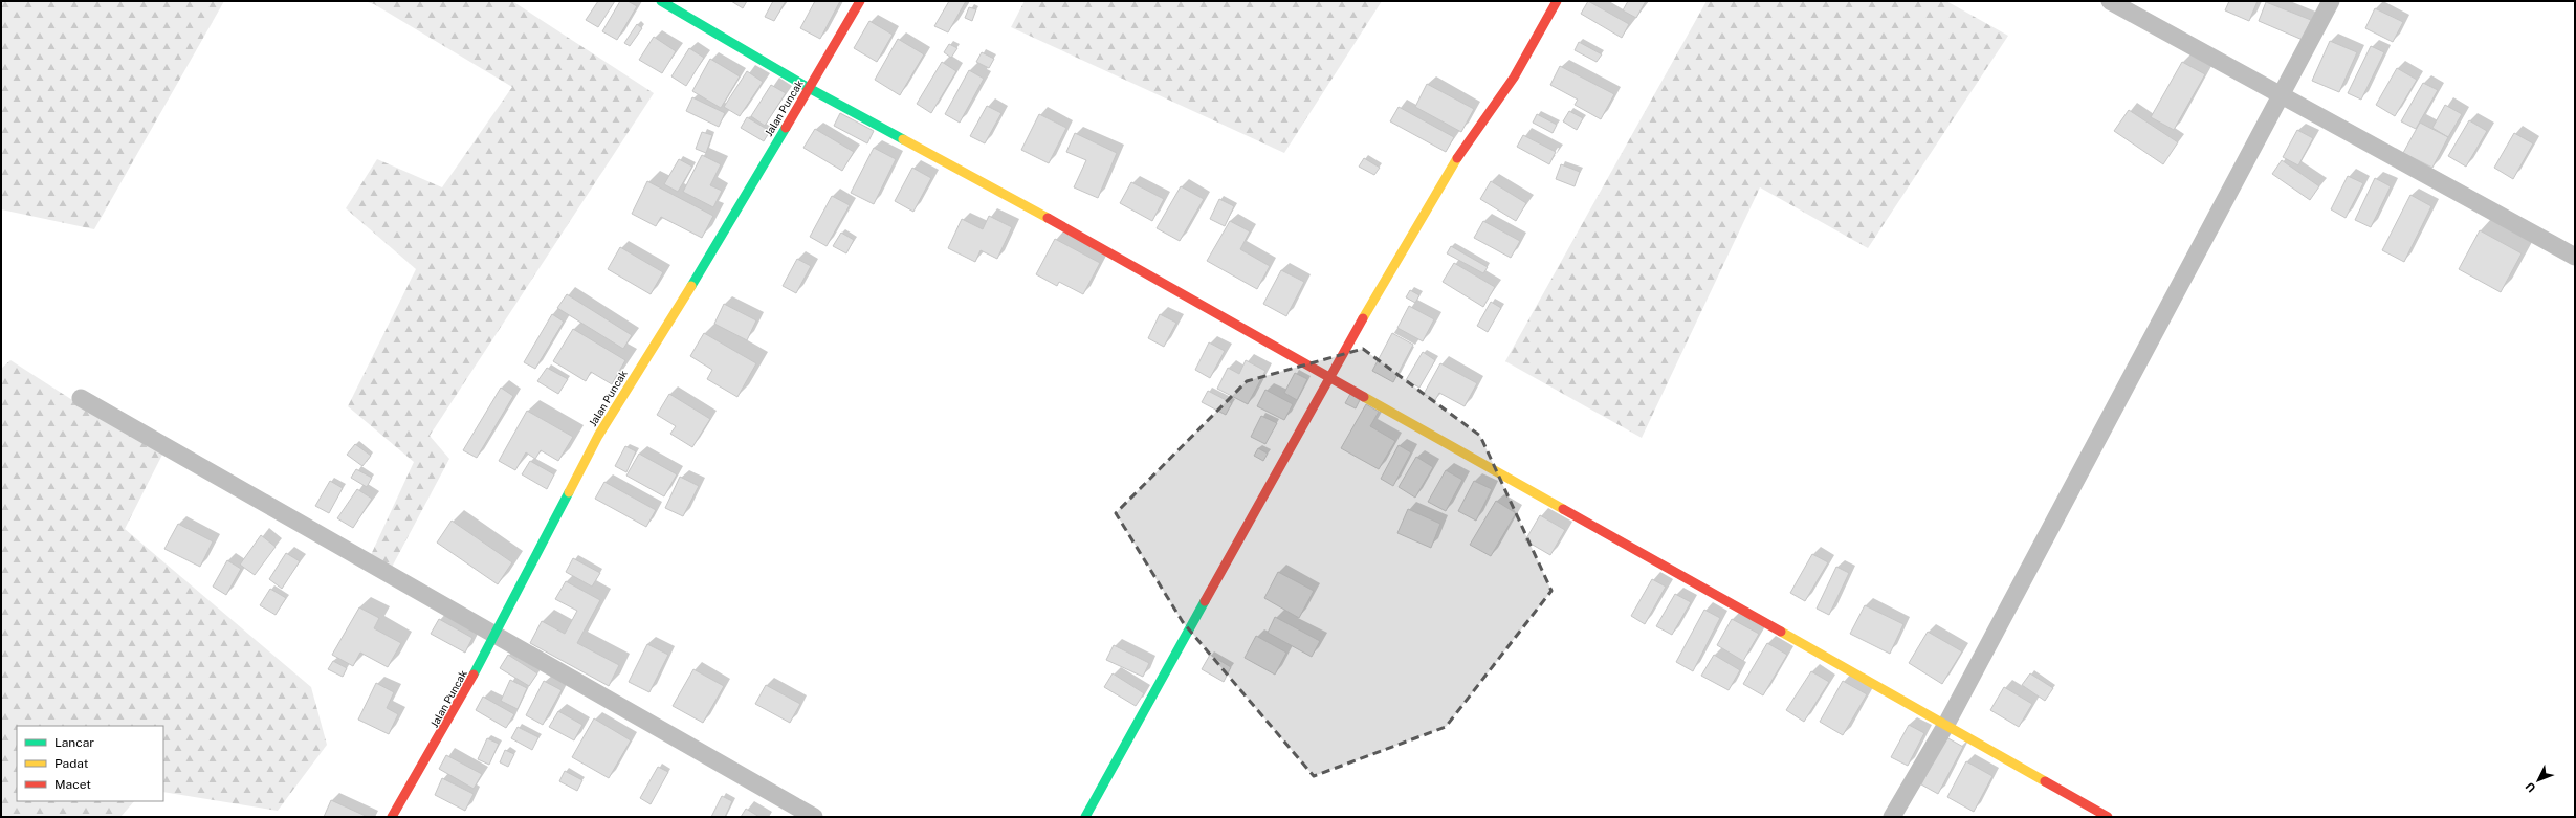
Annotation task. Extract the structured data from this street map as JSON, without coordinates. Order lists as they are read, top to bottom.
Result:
{
  "streets": {
    "street": ["Jalan Puncak"]
  },
  "legend": ["Lancar", "Padat", "Macet"],
  "north": "bottom left"
}
